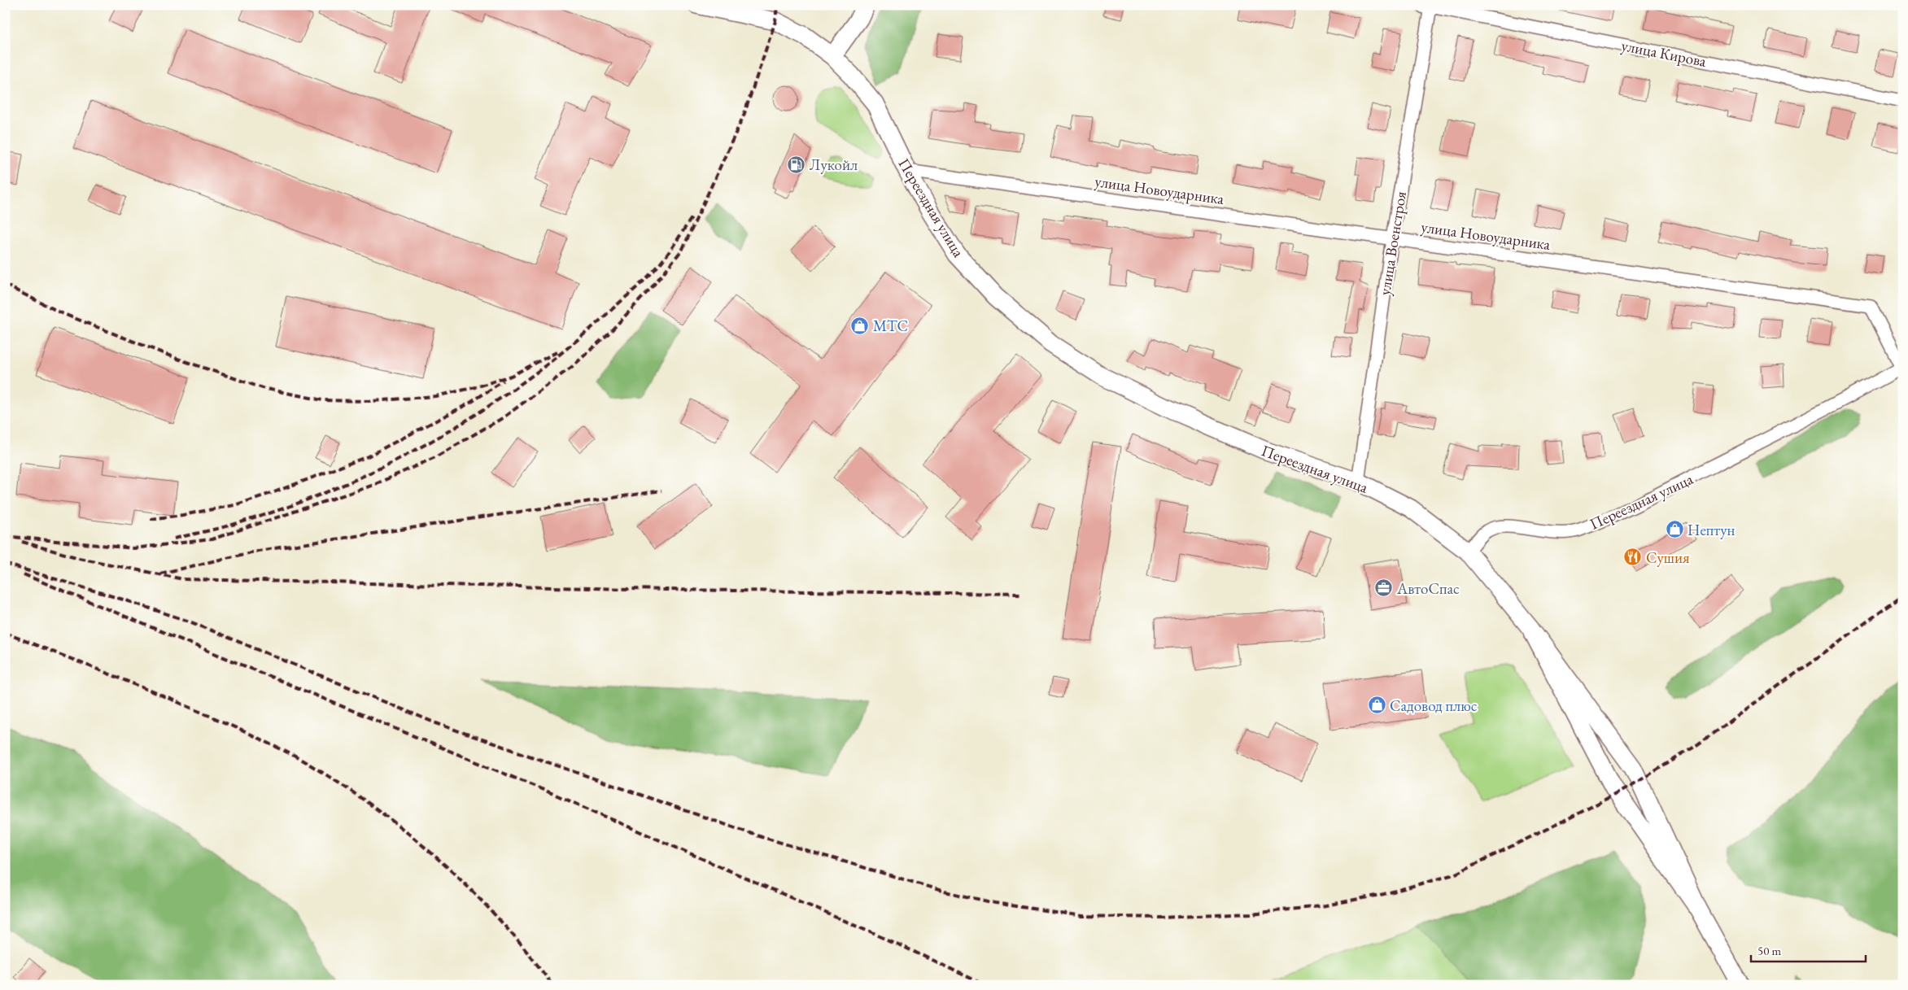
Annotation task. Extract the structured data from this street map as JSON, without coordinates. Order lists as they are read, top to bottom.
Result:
{
  "streets": {
    "street": [
      "улица Кирова",
      "улица Новоударника",
      "Переездная улица",
      "улица Военстроя"
    ]
  },
  "crossings": [
    ["улица Кирова", "улица Военстроя"],
    ["улица Новоударника", "Переездная улица"],
    ["улица Новоударника", "улица Военстроя"],
    ["Переездная улица", "улица Военстроя"]
  ],
  "places": {
    "fuel station": ["Лукойл"],
    "shop": ["МТС", "Нептун", "Садовод плюс"],
    "restaurant": ["Сушия"],
    "office": ["АвтоСпас"]
  },
  "scale_bar": "50 m"
}
